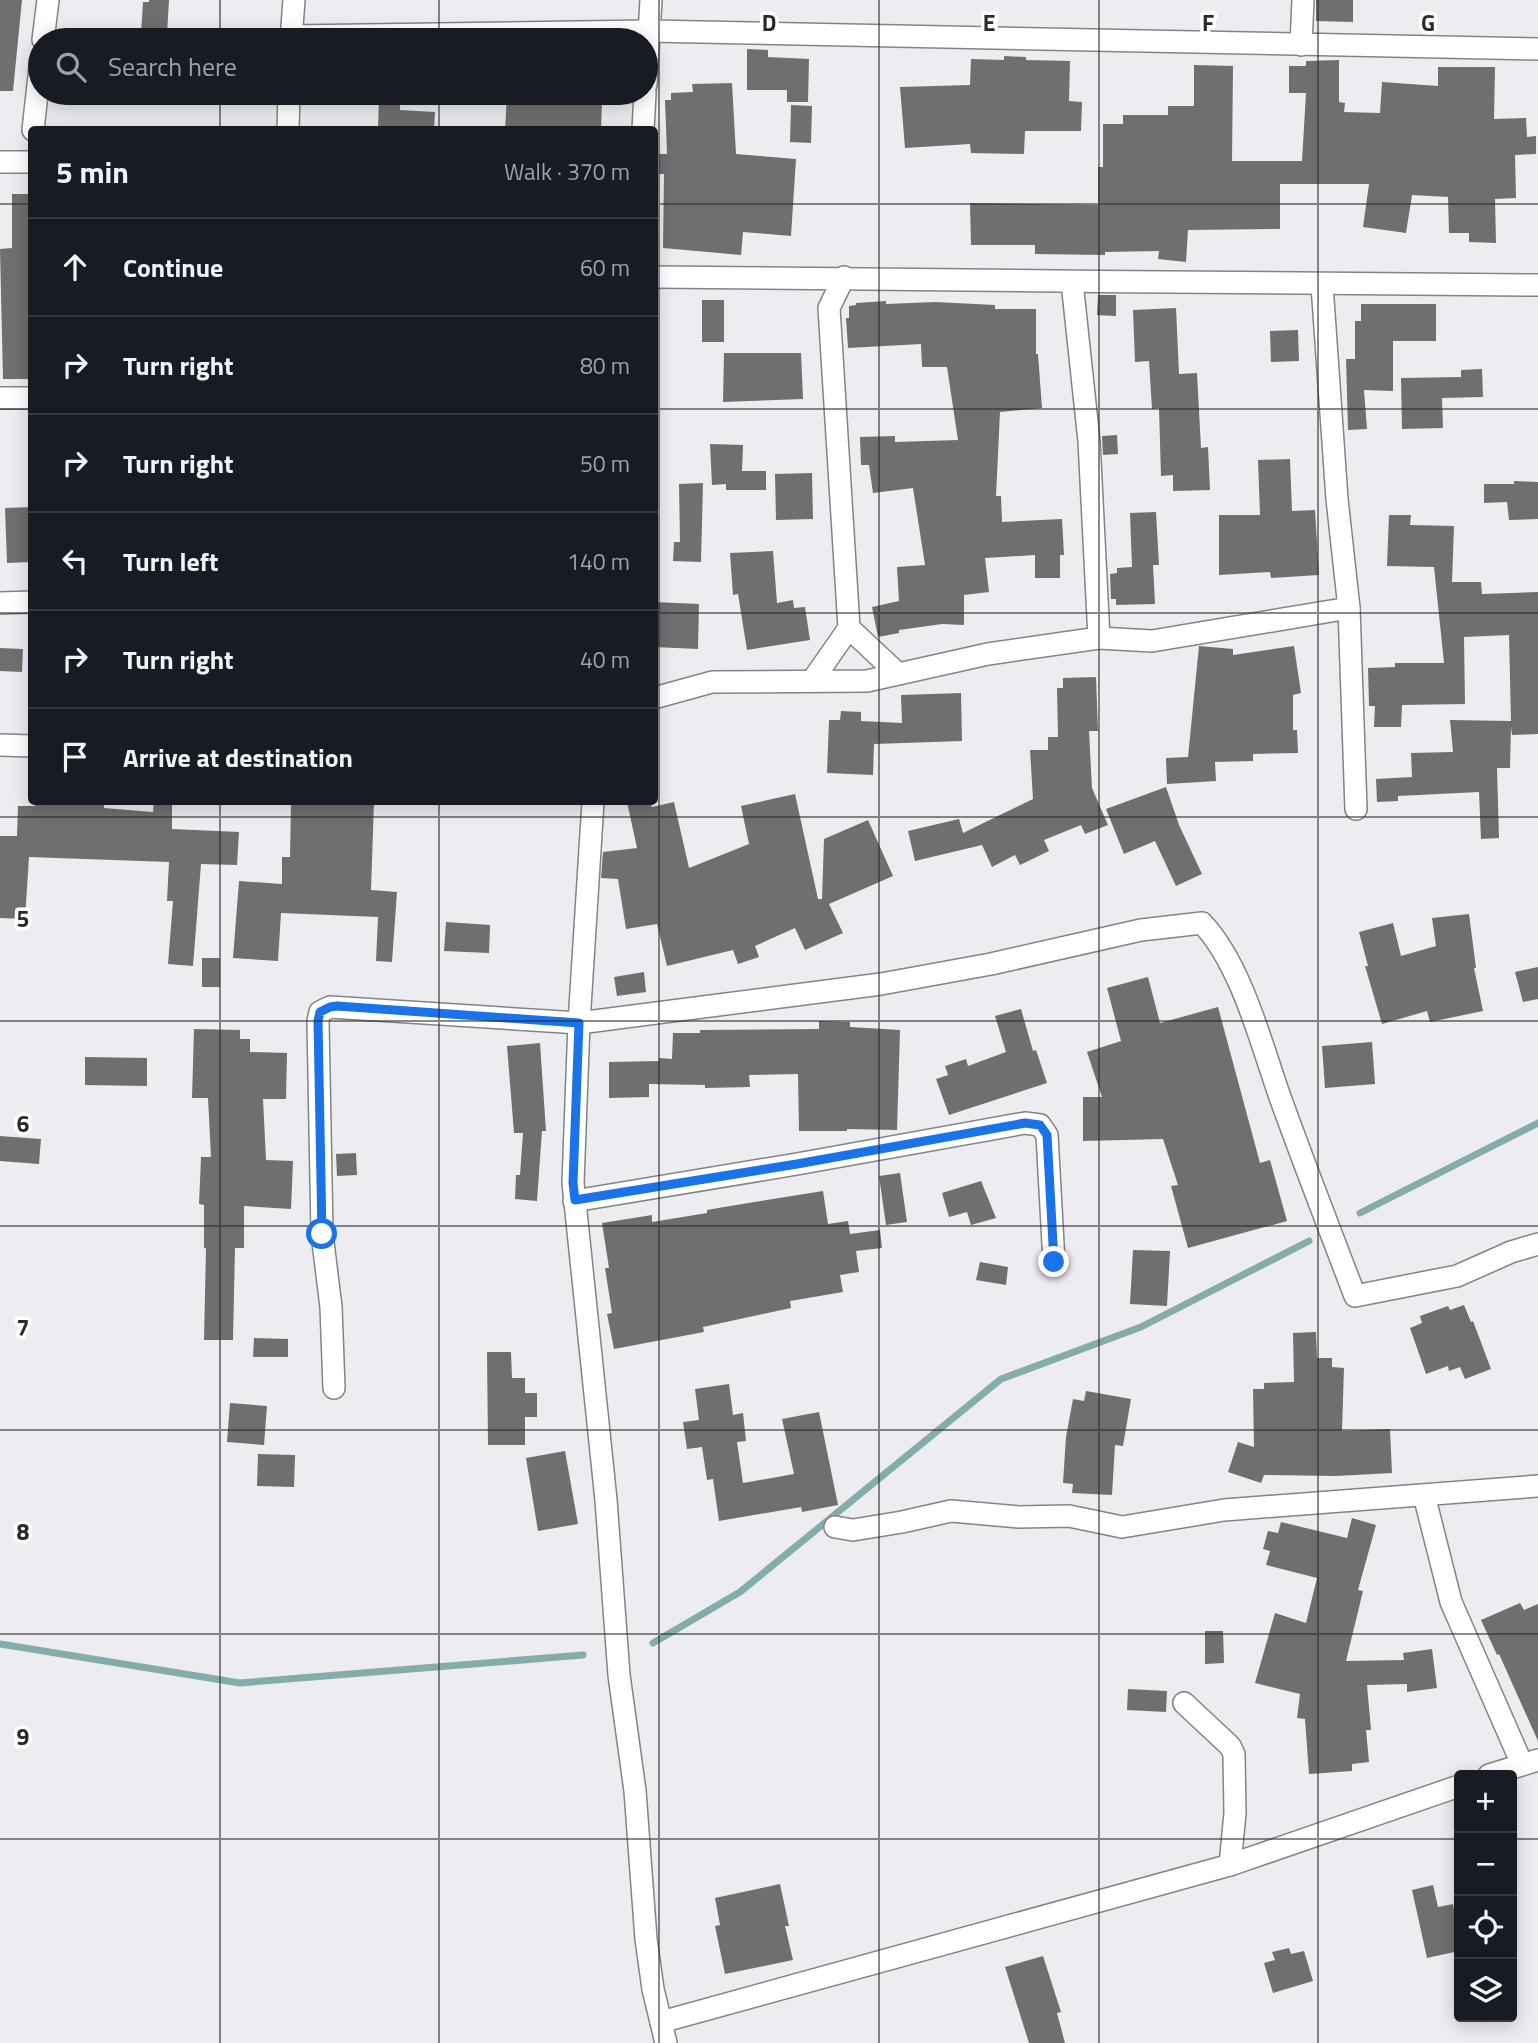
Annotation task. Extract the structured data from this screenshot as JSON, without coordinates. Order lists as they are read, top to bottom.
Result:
{
  "page": {
    "search": "Search here",
    "heading": ["5 min", "Walk · 370 m"],
    "list": [
      ["Continue", "60 m"],
      ["Turn right", "80 m"],
      ["Turn right", "50 m"],
      ["Turn left", "140 m"],
      ["Turn right", "40 m"],
      "Arrive at destination"
    ],
    "map_buttons": ["+", "−"]
  },
  "grid": {
    "columns": [
      "D",
      "E",
      "F",
      "G"
    ],
    "rows": [
      "5",
      "6",
      "7",
      "8",
      "9"
    ]
  }
}
